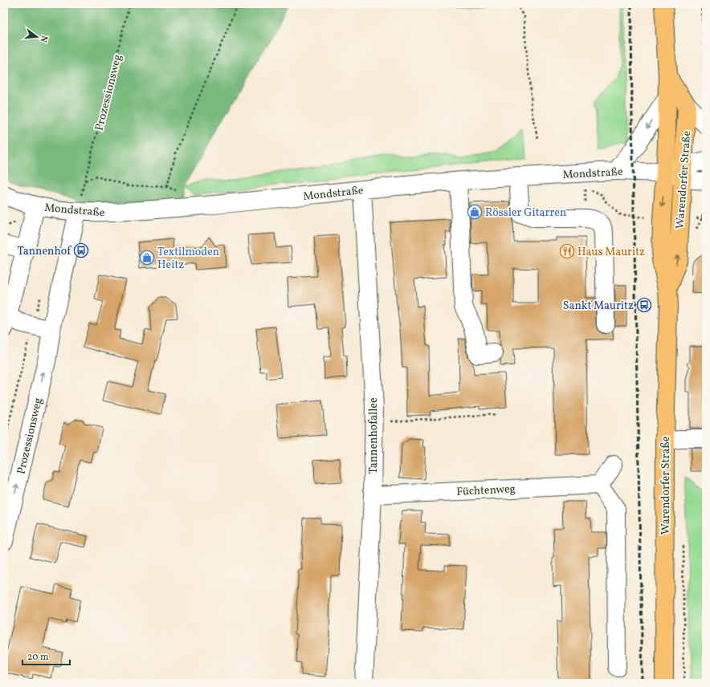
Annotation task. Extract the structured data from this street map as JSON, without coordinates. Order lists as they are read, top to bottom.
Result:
{
  "streets": {
    "main road": ["Warendorfer Straße"],
    "street": [
      "Prozessionsweg",
      "Mondstraße",
      "Tannenhofallee",
      "Füchtenweg"
    ]
  },
  "crossings": [
    ["Mondstraße", "Warendorfer Straße"],
    ["Mondstraße", "Tannenhofallee"],
    ["Tannenhofallee", "Füchtenweg"]
  ],
  "one_way": ["Prozessionsweg"],
  "places": {
    "shop": ["Rössler Gitarren", "Textilmoden Heitz"],
    "bus stop": ["Tannenhof", "Sankt Mauritz"],
    "restaurant": ["Haus Mauritz"]
  },
  "scale_bar": "20 m",
  "north": "right"
}
